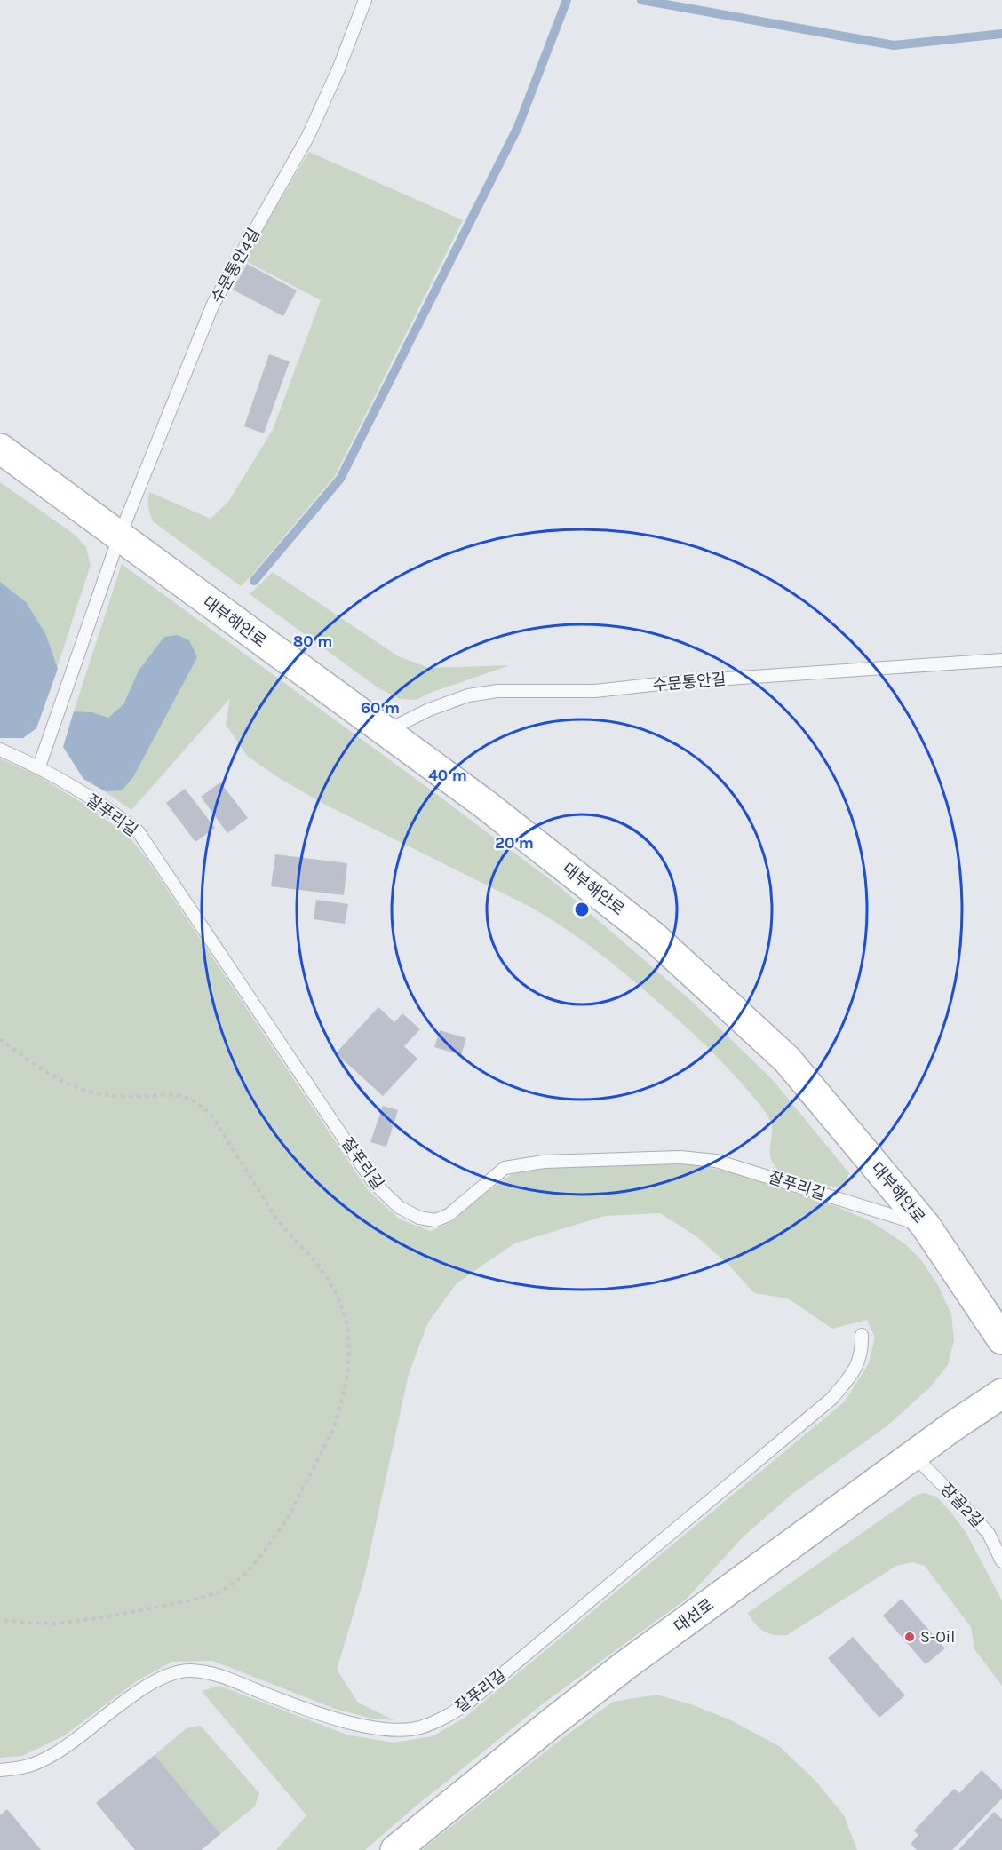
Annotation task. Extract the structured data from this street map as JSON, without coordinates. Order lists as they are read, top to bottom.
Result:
{
  "streets": {
    "street": ["대부해안로", "대선로"],
    "lane": [
      "수문통안4길",
      "수문통안길",
      "잘푸리길",
      "장골2길"
    ]
  },
  "crossings": [
    ["수문통안4길", "대부해안로"],
    ["대부해안로", "수문통안길"],
    ["대부해안로", "잘푸리길"],
    ["장골2길", "대선로"]
  ],
  "places": ["S-Oil"],
  "rings": [
    "80 m",
    "60 m",
    "40 m",
    "20 m"
  ]
}
